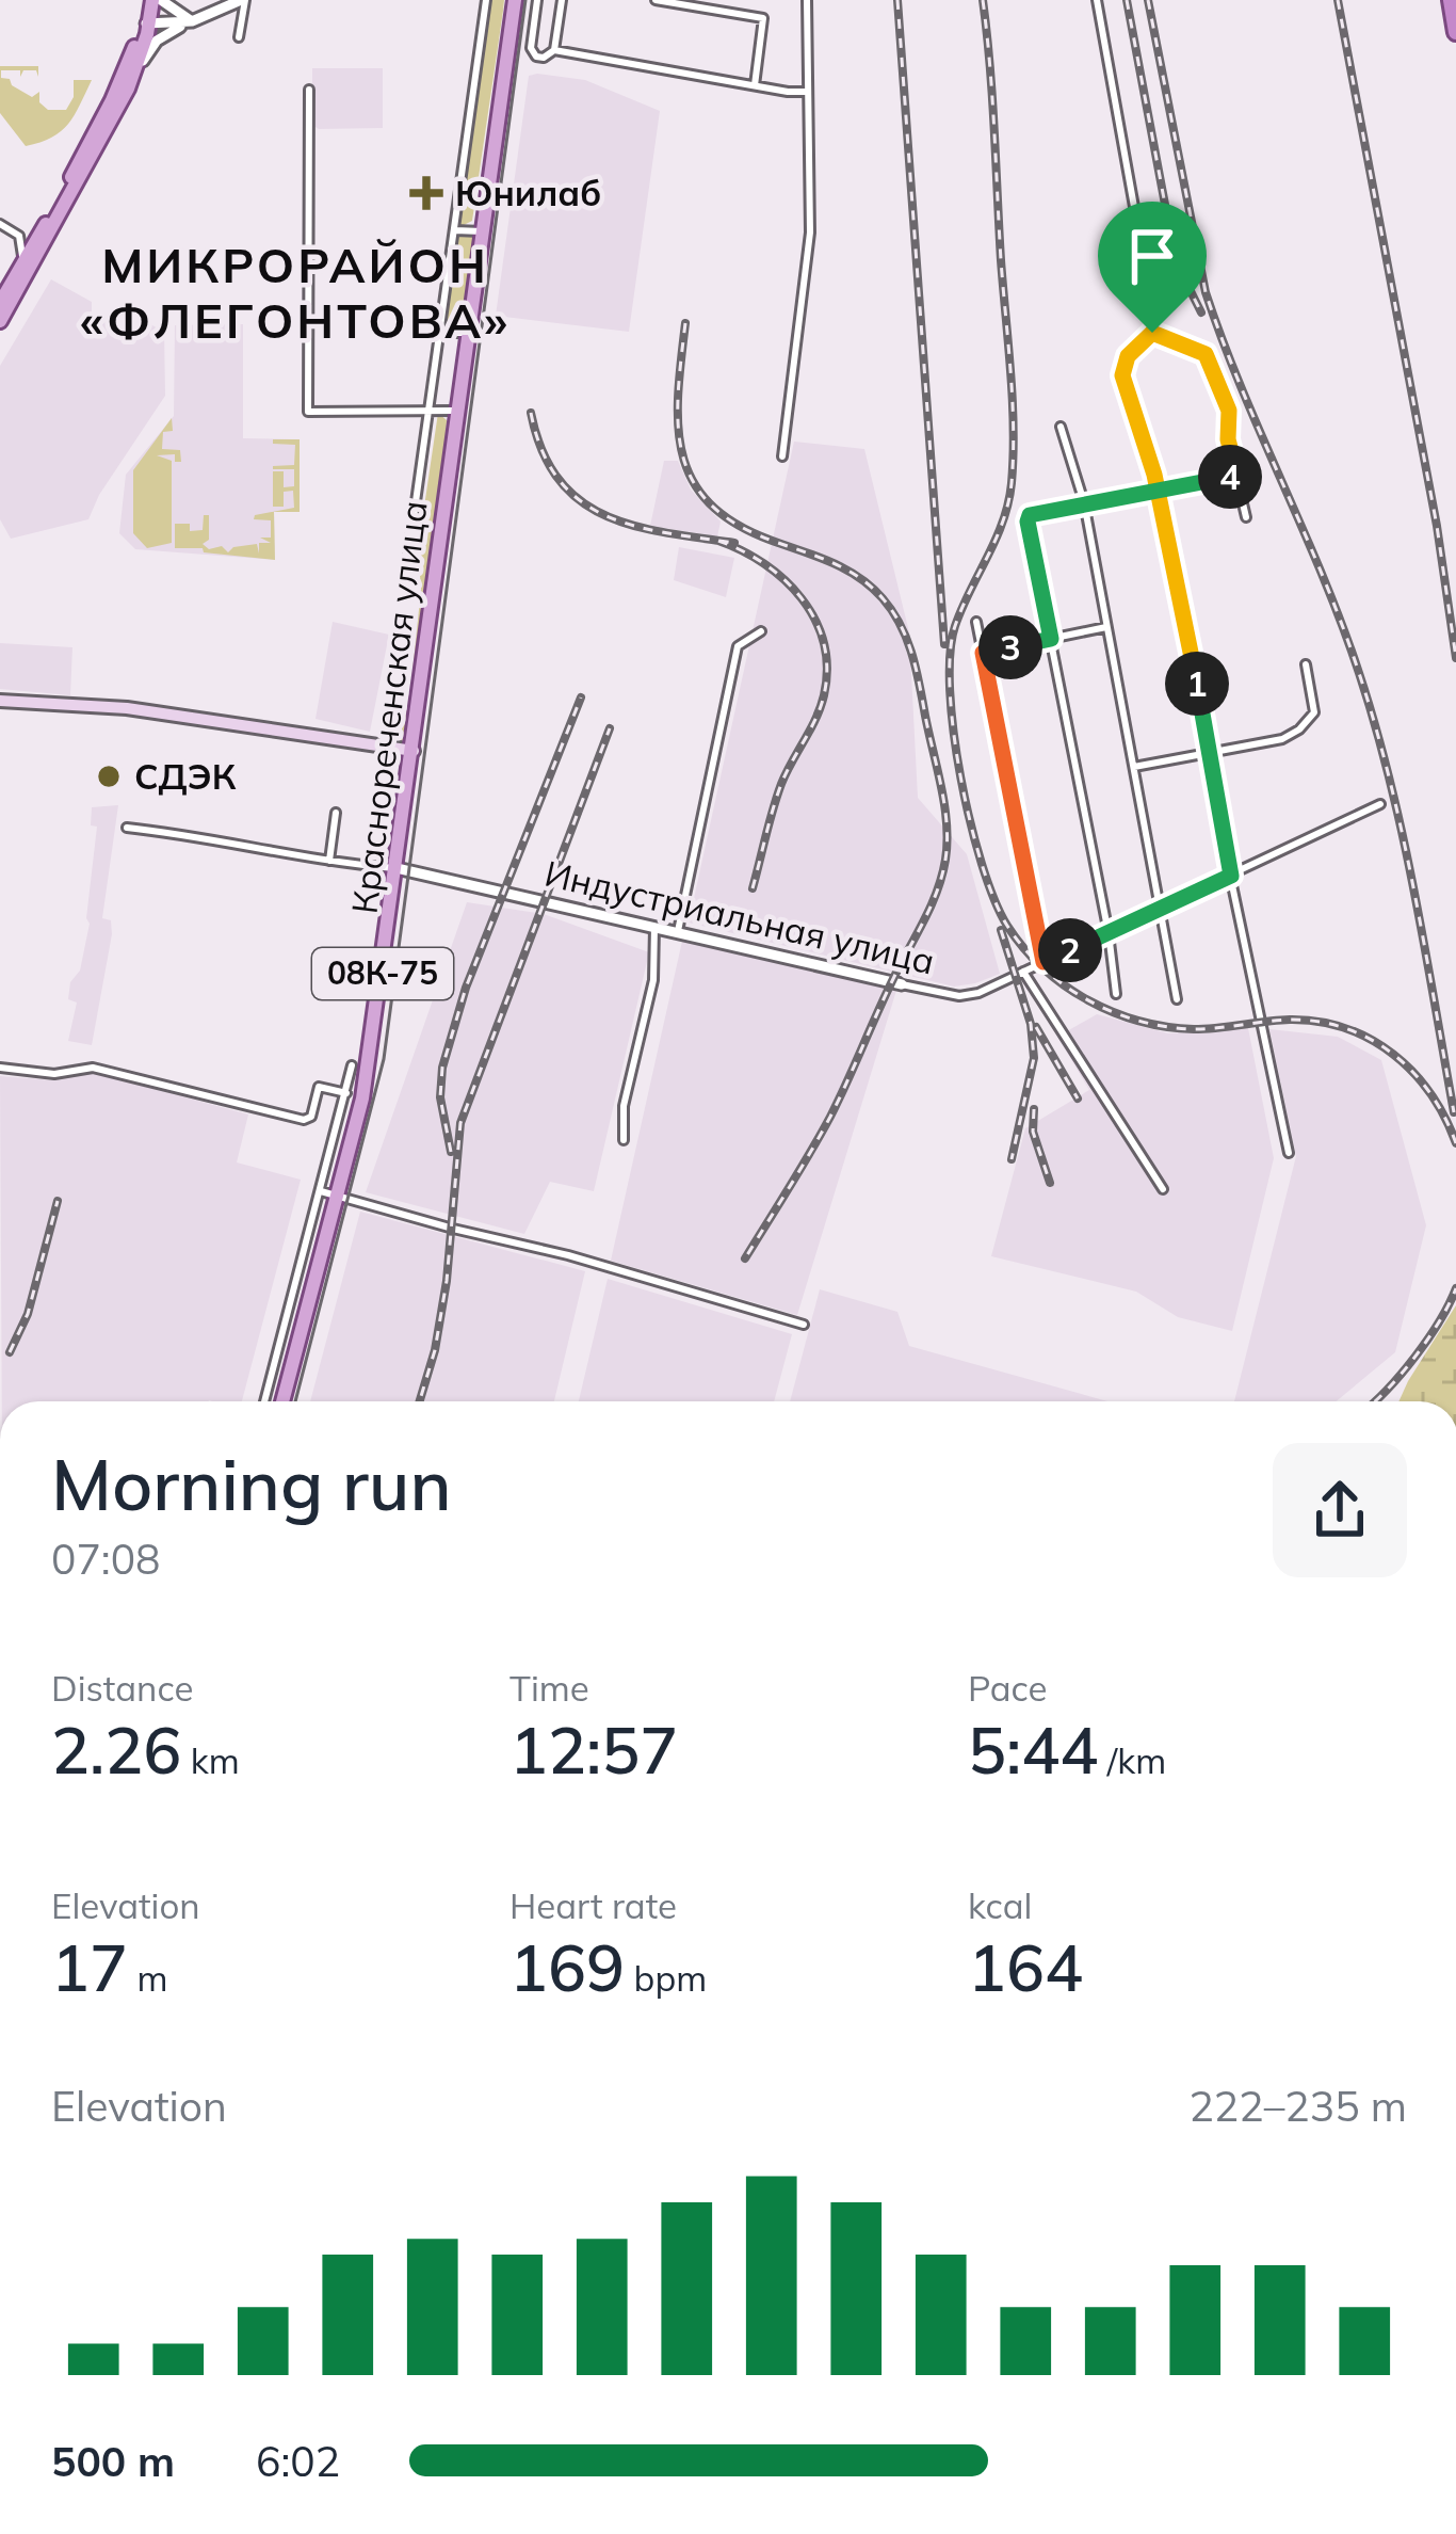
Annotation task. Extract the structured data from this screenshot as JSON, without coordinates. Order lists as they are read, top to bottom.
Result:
{
  "streets": {
    "main road": ["Краснореченская улица", "08К-75"],
    "street": ["Индустриальная улица"]
  },
  "crossings": [
    ["Краснореченская улица", "Индустриальная улица"]
  ],
  "districts": ["МИКРОРАЙОН «ФЛЕГОНТОВА»"],
  "places": {
    "health": ["Юнилаб"],
    "other": ["СДЭК"]
  },
  "page": {
    "pins": [
      "4",
      "3",
      "1",
      "2"
    ],
    "heading": ["Morning run", "07:08"],
    "stats": [
      ["Distance", "2.26 km"],
      ["Time", "12:57"],
      ["Pace", "5:44 /km"],
      ["Elevation", "17 m"],
      ["Heart rate", "169 bpm"],
      ["kcal", "164"]
    ],
    "chart": ["Elevation", "222–235 m"],
    "list": [
      {
        "name": "500 m",
        "note": "6:02"
      }
    ]
  }
}
